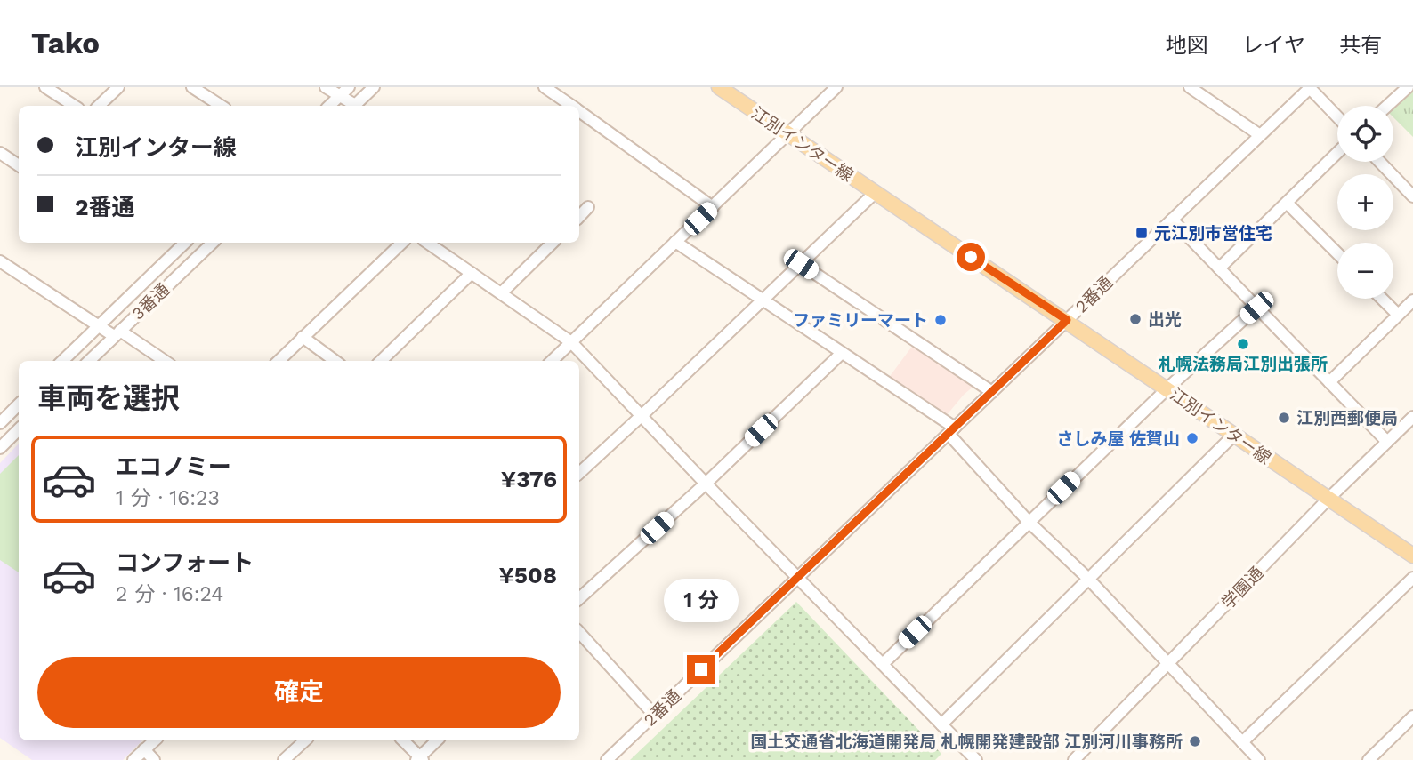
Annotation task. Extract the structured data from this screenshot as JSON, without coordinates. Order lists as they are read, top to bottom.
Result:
{
  "streets": {
    "main road": ["江別インター線"],
    "street": ["2番通", "3番通", "学園通"]
  },
  "crossings": [
    ["江別インター線", "2番通"],
    ["江別インター線", "学園通"]
  ],
  "places": {
    "transit": ["元江別市営住宅"],
    "other": [
      "出光",
      "ファミリーマート",
      "札幌法務局江別出張所",
      "江別西郵便局",
      "さしみ屋 佐賀山",
      "国土交通省北海道開発局 札幌開発建設部 江別河川事務所"
    ]
  },
  "page": {
    "header": "Tako",
    "nav": ["地図", "レイヤ", "共有"],
    "map_buttons": ["+", "−"],
    "banner": ["江別インター線", "2番通"],
    "heading": "車両を選択",
    "list": [
      {
        "name": "エコノミー",
        "note": "1 分 · 16:23",
        "value": "¥376"
      },
      {
        "name": "コンフォート",
        "note": "2 分 · 16:24",
        "value": "¥508"
      }
    ],
    "bubble": "1 分",
    "buttons": "確定"
  }
}
